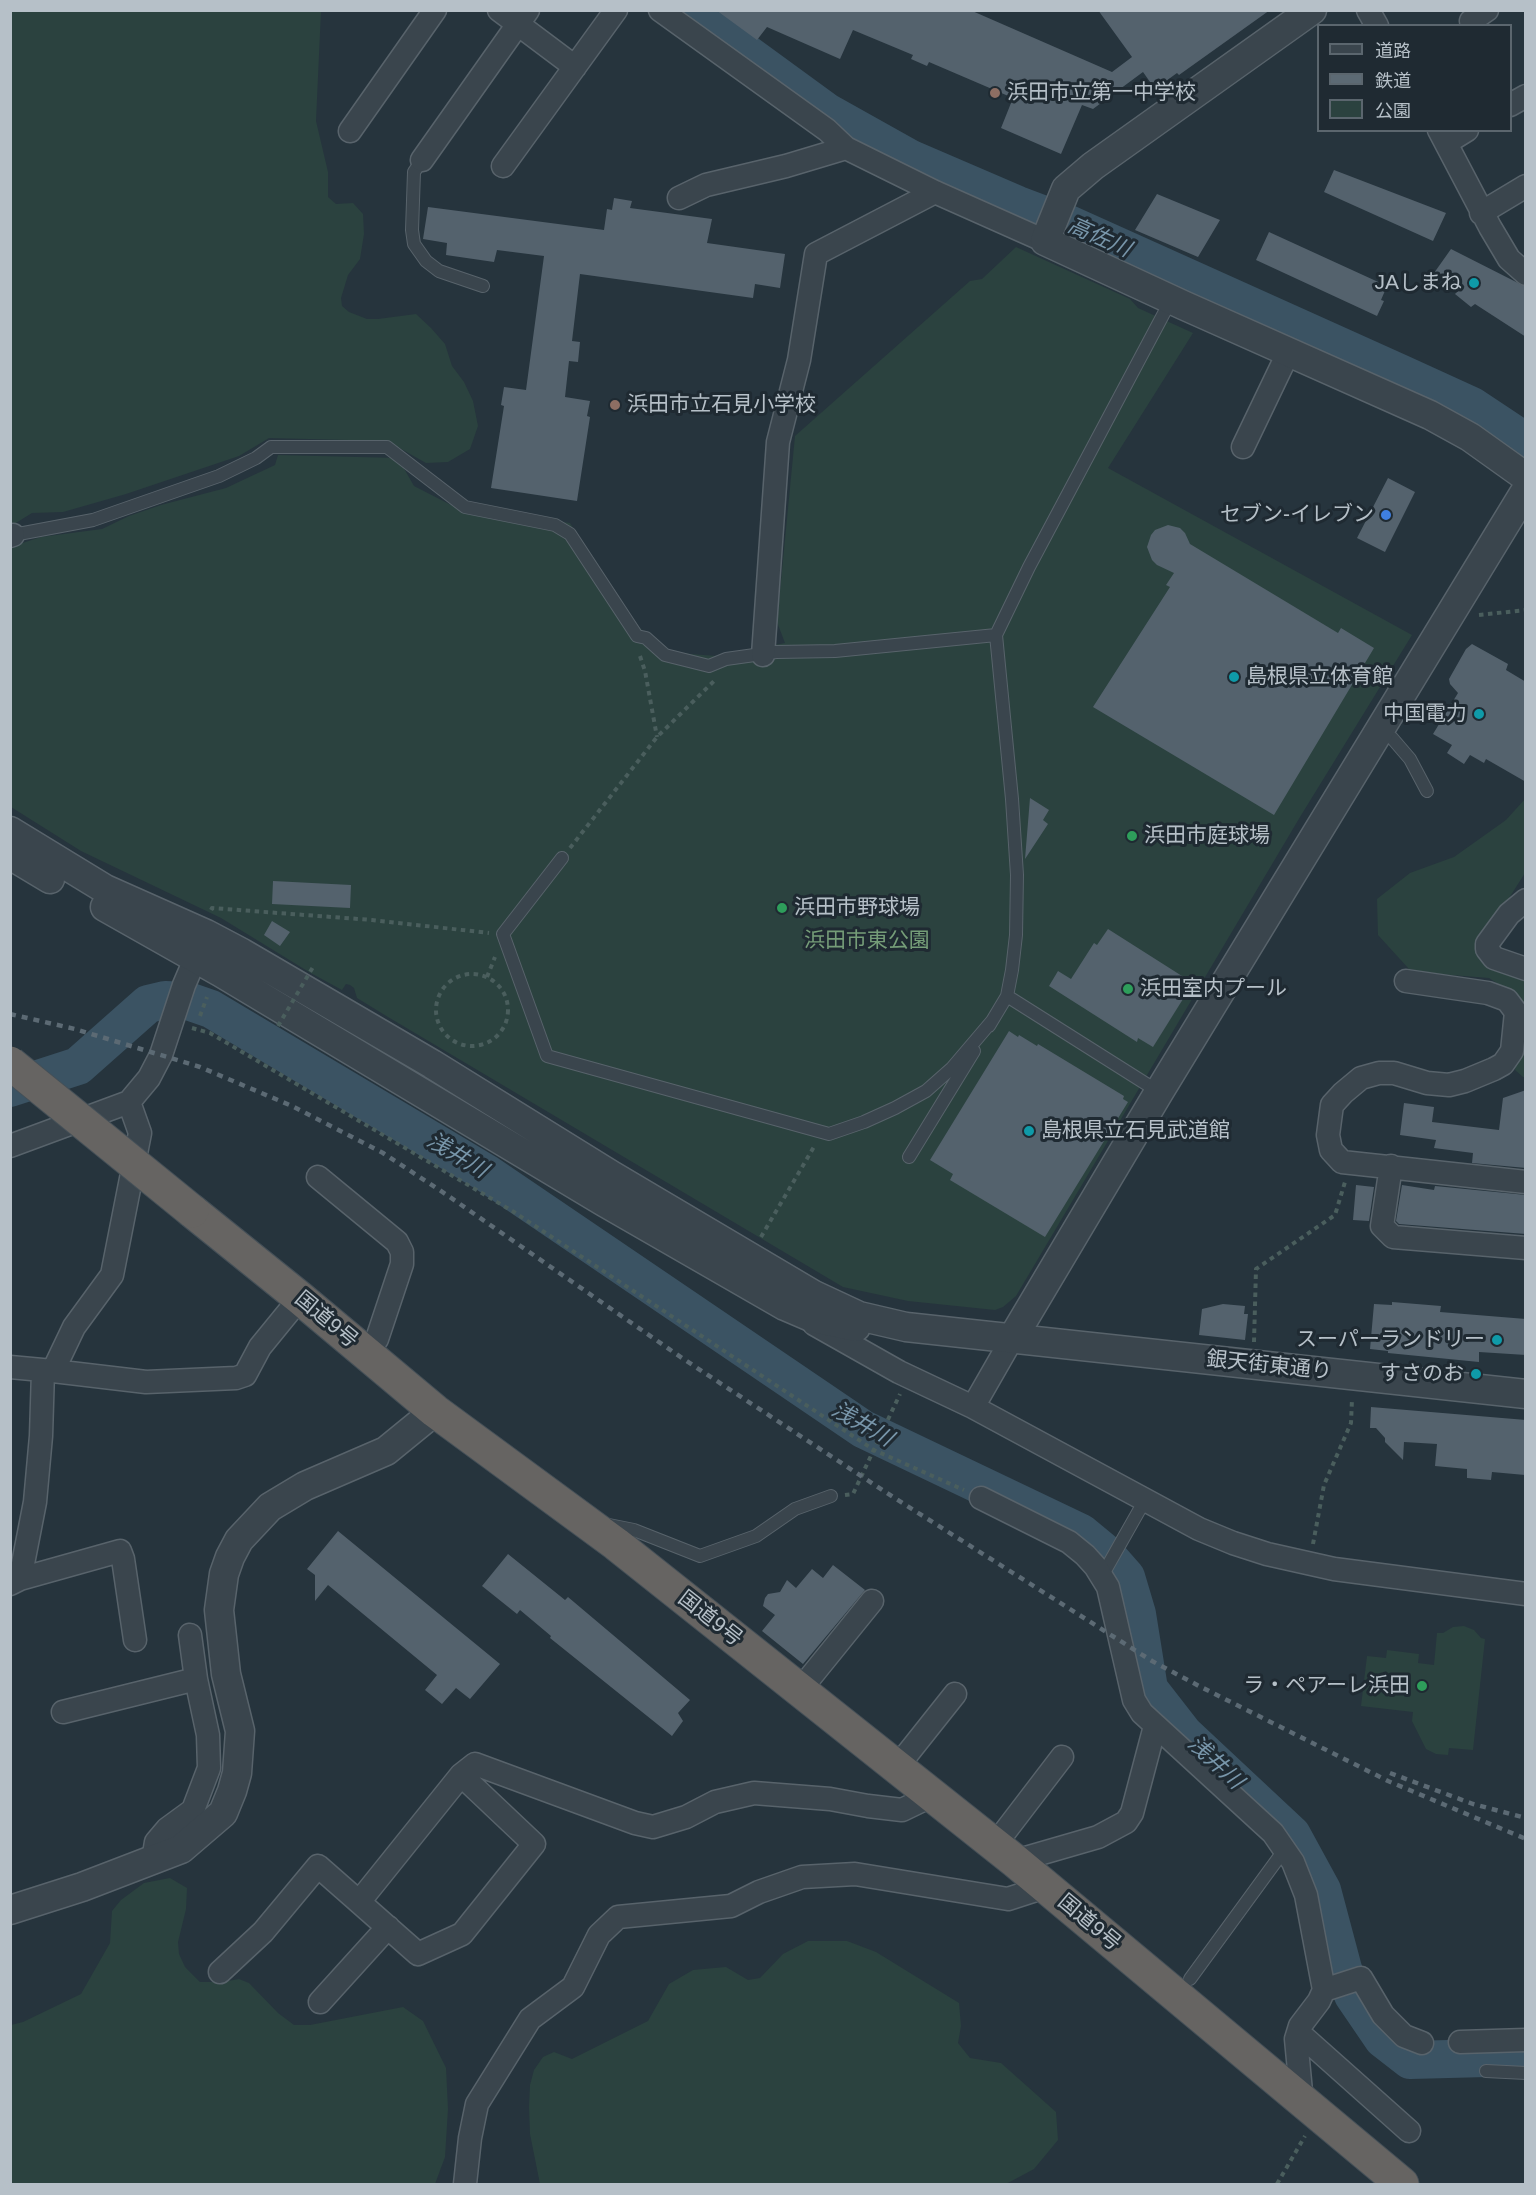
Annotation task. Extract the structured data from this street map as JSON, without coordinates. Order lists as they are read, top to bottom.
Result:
{
  "streets": {
    "highway": ["国道9号"],
    "street": ["銀天街東通り"]
  },
  "water": ["高佐川", "浅井川"],
  "parks": ["浜田市東公園"],
  "places": [
    "浜田市立第一中学校",
    "JAしまね",
    "浜田市立石見小学校",
    "セブン-イレブン",
    "島根県立体育館",
    "中国電力",
    "浜田市庭球場",
    "浜田市野球場",
    "浜田室内プール",
    "島根県立石見武道館",
    "スーパーランドリー",
    "すさのお",
    "ラ・ペアーレ浜田"
  ],
  "legend": ["道路", "鉄道", "公園"]
}
